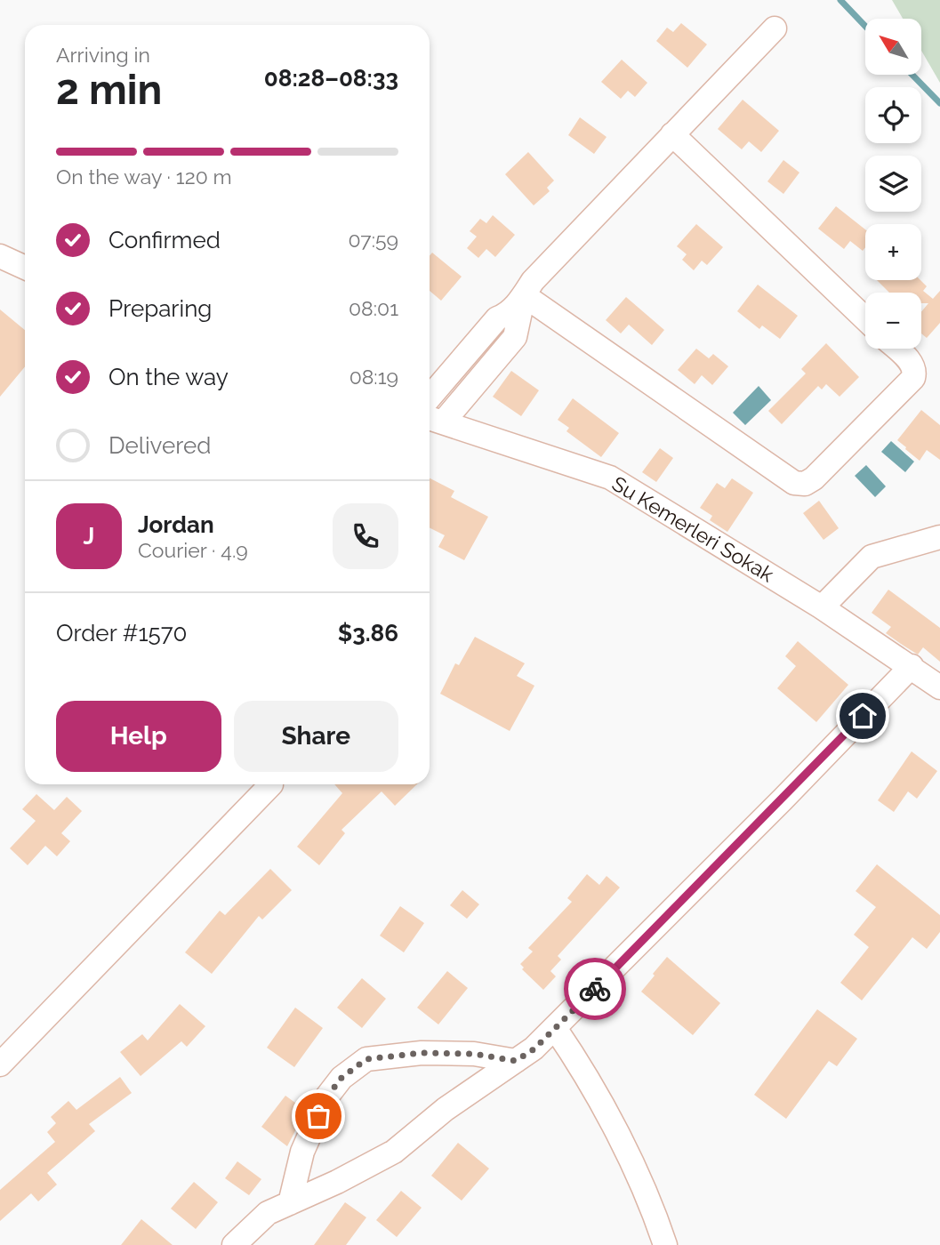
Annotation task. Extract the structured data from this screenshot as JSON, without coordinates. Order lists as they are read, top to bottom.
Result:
{
  "streets": {
    "street": ["Su Kemerleri Sokak"]
  },
  "north": "top left",
  "page": {
    "map_buttons": ["+", "−"],
    "heading": ["2 min", "Arriving in", "08:28–08:33"],
    "panel": [
      "Jordan",
      "Courier · 4.9",
      "Order #1570",
      "$3.86"
    ],
    "bar": "On the way · 120 m",
    "list": [
      ["Confirmed", "07:59"],
      ["Preparing", "08:01"],
      ["On the way", "08:19"],
      "Delivered"
    ],
    "round": "J",
    "buttons": ["Help", "Share"]
  }
}
